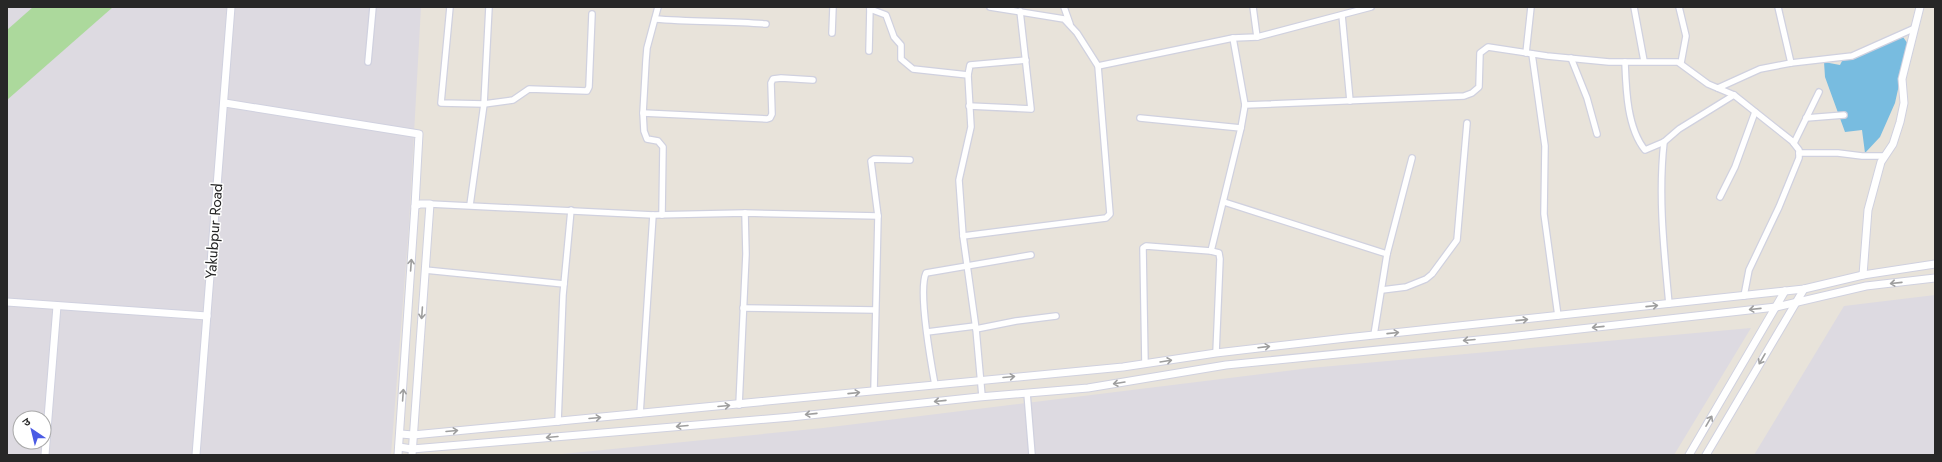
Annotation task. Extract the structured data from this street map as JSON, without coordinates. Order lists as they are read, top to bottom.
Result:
{
  "streets": {
    "street": ["Yakubpur Road"]
  },
  "north": "top left"
}
